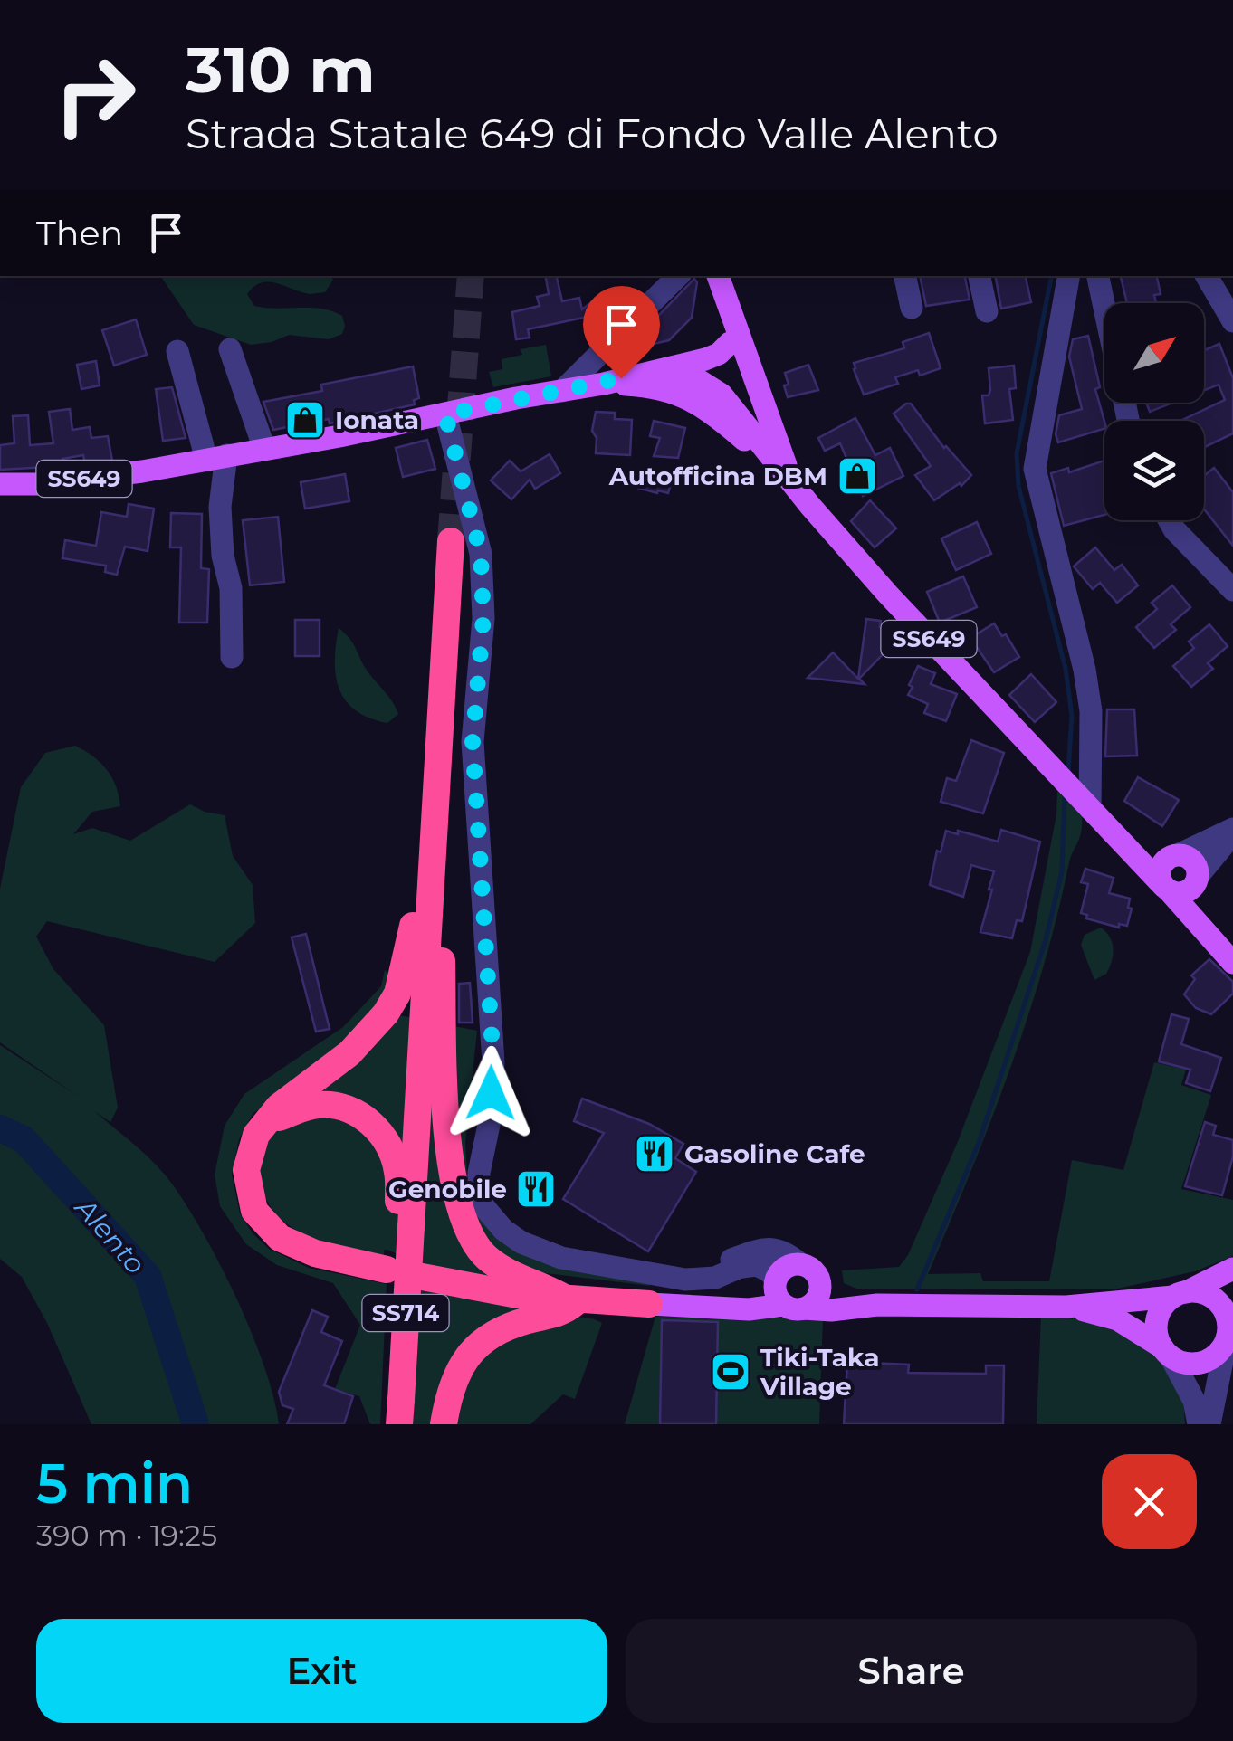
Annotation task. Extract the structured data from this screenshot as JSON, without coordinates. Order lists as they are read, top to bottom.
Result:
{
  "streets": {
    "highway": ["SS714"],
    "main road": ["SS649"]
  },
  "water": ["Alento"],
  "places": {
    "shop": ["Ionata", "Autofficina DBM"],
    "restaurant": ["Gasoline Cafe", "Genobile"],
    "sports": ["Tiki-Taka Village"]
  },
  "north": "top right",
  "page": {
    "turn": ["310 m", "Strada Statale 649 di Fondo Valle Alento"],
    "then": "Then",
    "heading": ["5 min", "390 m · 19:25"],
    "buttons": ["Exit", "Share"]
  }
}
